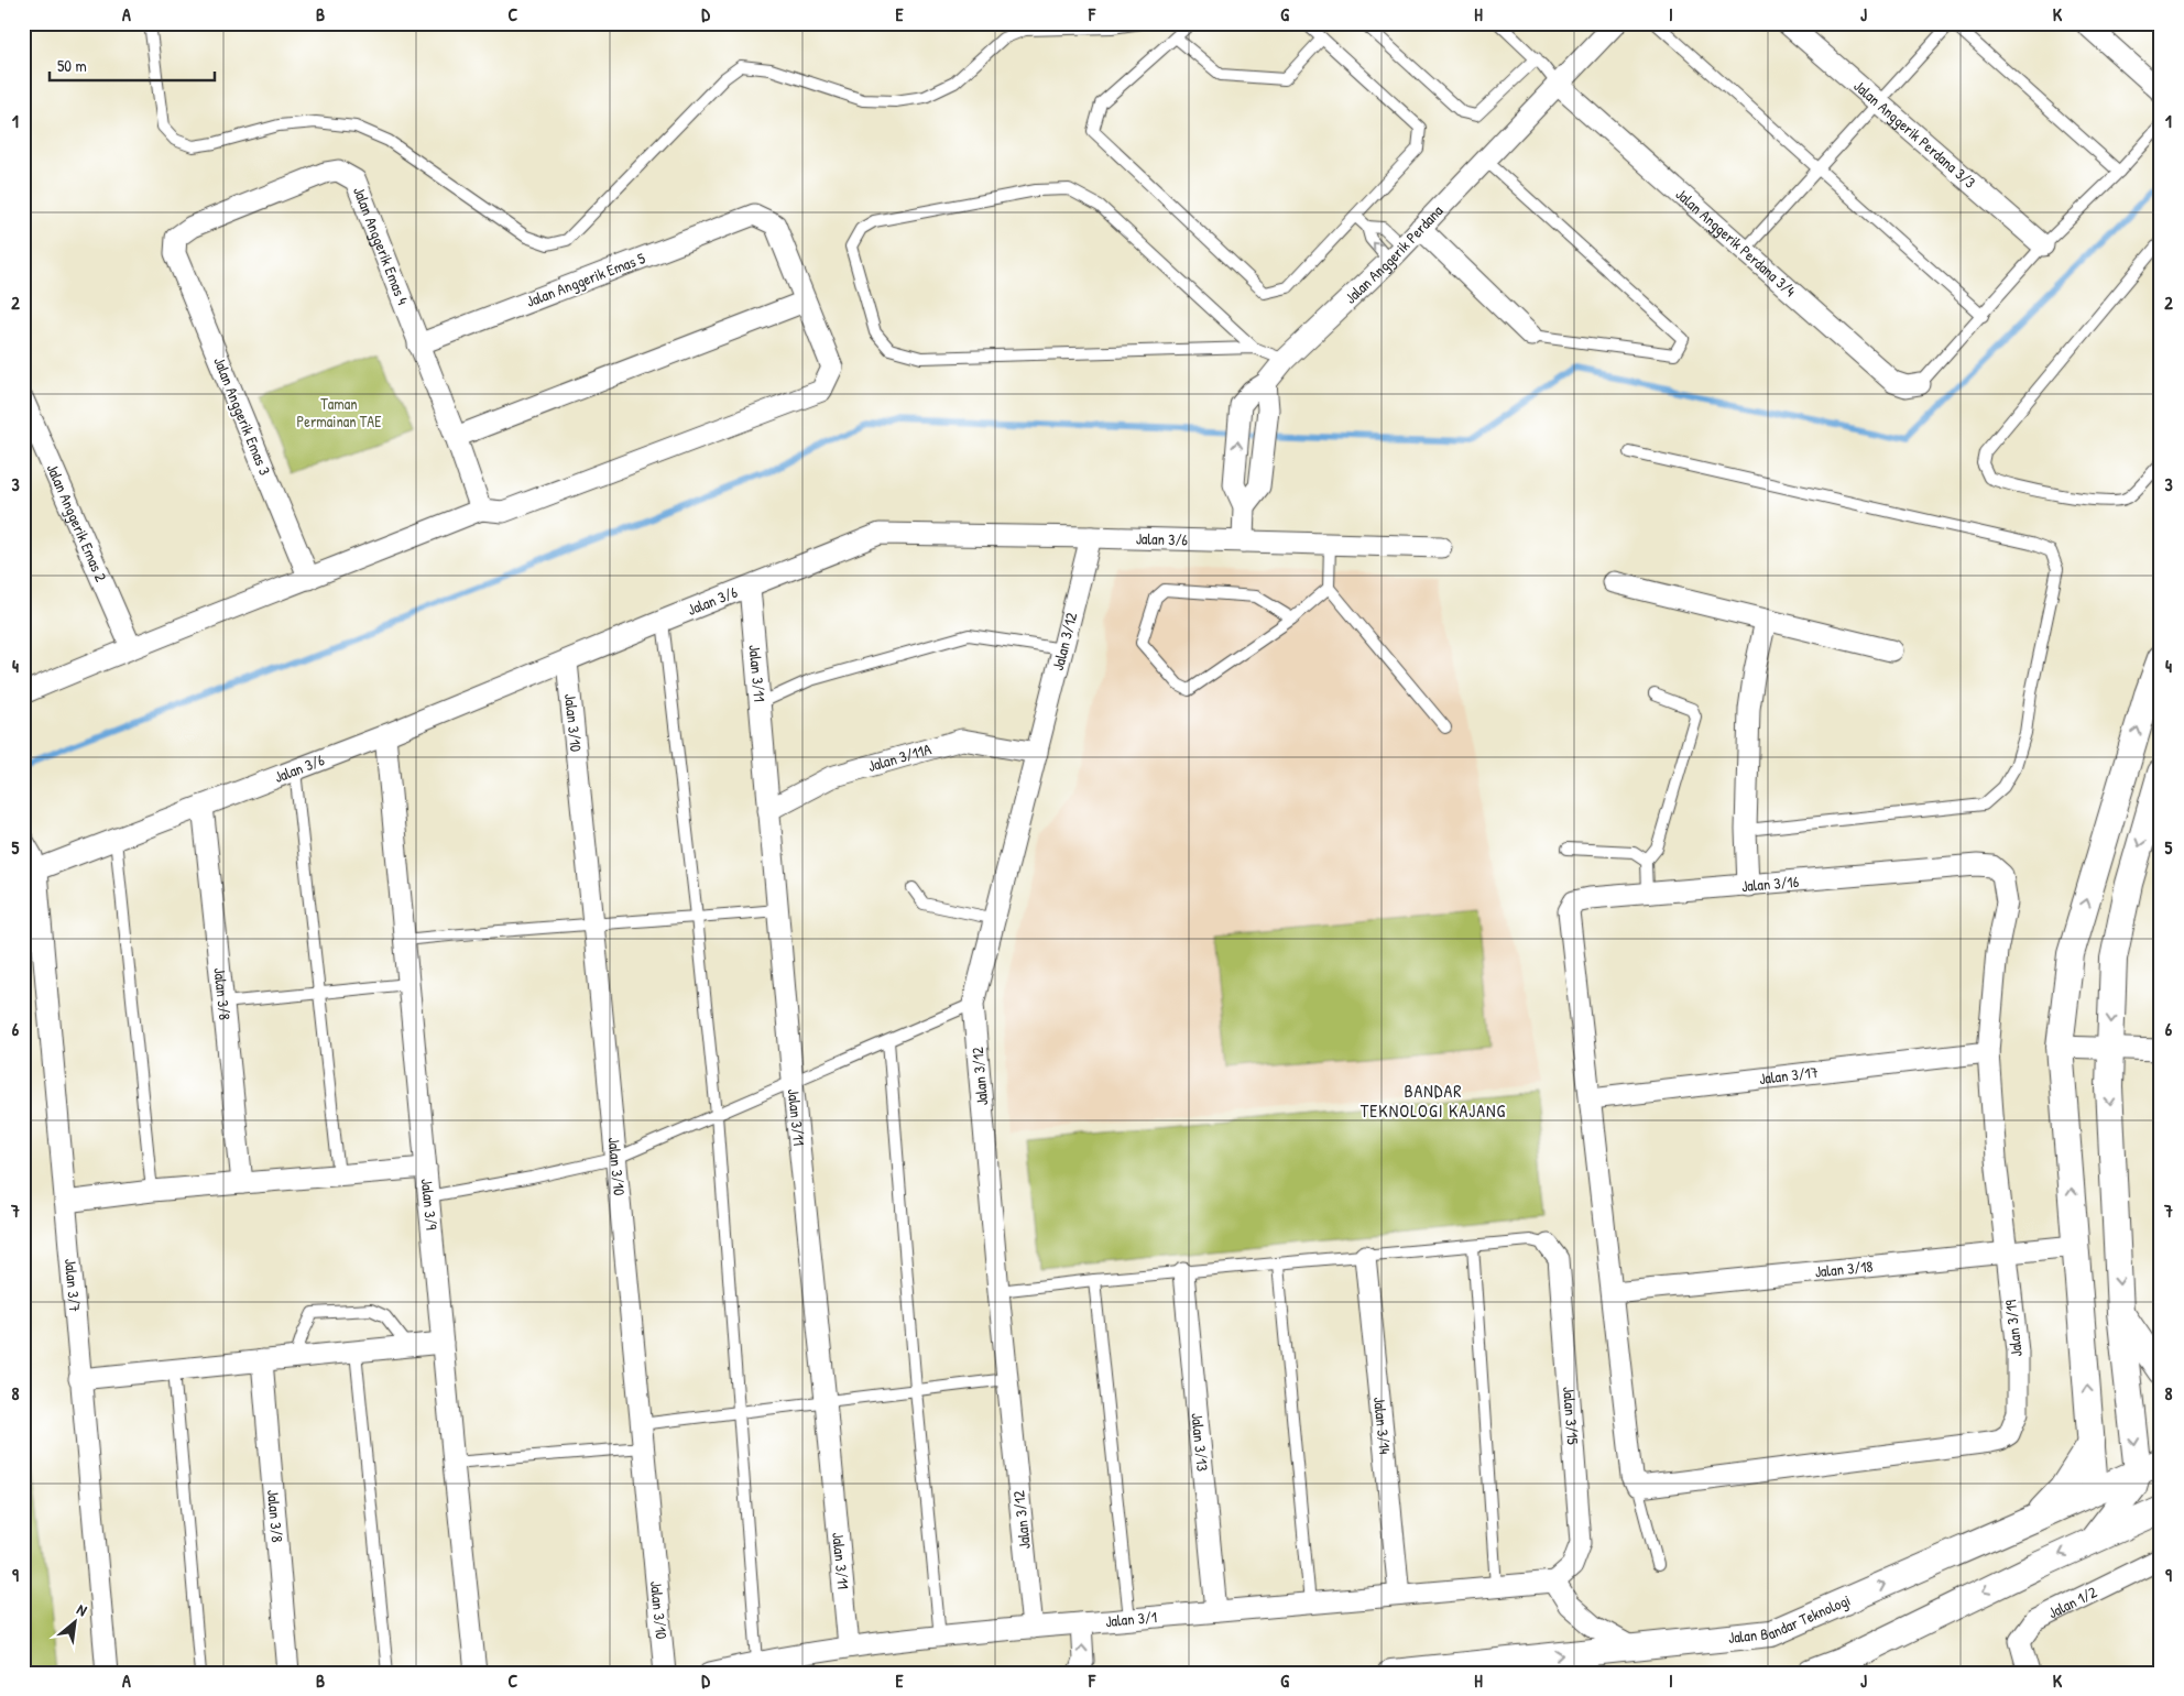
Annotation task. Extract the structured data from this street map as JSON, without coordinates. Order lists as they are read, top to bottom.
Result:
{
  "streets": {
    "street": [
      "Jalan Anggerik Perdana 3/3",
      "Jalan Anggerik Perdana 3/4",
      "Jalan Anggerik Emas 4",
      "Jalan Anggerik Perdana",
      "Jalan Anggerik Emas 5",
      "Jalan Anggerik Emas 3",
      "Jalan Anggerik Emas 2",
      "Jalan 3/6",
      "Jalan 3/12",
      "Jalan 3/11",
      "Jalan 3/10",
      "Jalan 3/11A",
      "Jalan 3/16",
      "Jalan 3/8",
      "Jalan 3/17",
      "Jalan 3/9",
      "Jalan 3/18",
      "Jalan 3/7",
      "Jalan 3/19",
      "Jalan 3/15",
      "Jalan 3/14",
      "Jalan 3/13",
      "Jalan 1/2",
      "Jalan Bandar Teknologi",
      "Jalan 3/1"
    ]
  },
  "crossings": [
    ["Jalan Anggerik Perdana 3/4", "Jalan Anggerik Perdana"],
    ["Jalan Anggerik Emas 4", "Jalan Anggerik Emas 5"],
    ["Jalan Anggerik Emas 4", "Jalan Anggerik Emas 3"],
    ["Jalan Anggerik Perdana", "Jalan 3/6"],
    ["Jalan 3/6", "Jalan 3/12"],
    ["Jalan 3/6", "Jalan 3/11"],
    ["Jalan 3/6", "Jalan 3/10"],
    ["Jalan 3/6", "Jalan 3/8"],
    ["Jalan 3/6", "Jalan 3/9"],
    ["Jalan 3/6", "Jalan 3/7"],
    ["Jalan 3/12", "Jalan 3/11A"],
    ["Jalan 3/12", "Jalan 3/1"],
    ["Jalan 3/11", "Jalan 3/11A"],
    ["Jalan 3/11", "Jalan 3/1"],
    ["Jalan 3/16", "Jalan 3/17"],
    ["Jalan 3/16", "Jalan 3/19"],
    ["Jalan 3/17", "Jalan 3/19"],
    ["Jalan 3/18", "Jalan 3/19"],
    ["Jalan 3/15", "Jalan 3/1"],
    ["Jalan 3/14", "Jalan 3/1"],
    ["Jalan 3/13", "Jalan 3/1"]
  ],
  "districts": ["BANDAR TEKNOLOGI KAJANG"],
  "parks": ["Taman Permainan TAE"],
  "scale_bar": "50 m",
  "north": "top right",
  "grid": {
    "columns": [
      "A",
      "B",
      "C",
      "D",
      "E",
      "F",
      "G",
      "H",
      "I",
      "J",
      "K"
    ],
    "rows": [
      "1",
      "2",
      "3",
      "4",
      "5",
      "6",
      "7",
      "8",
      "9"
    ]
  }
}
